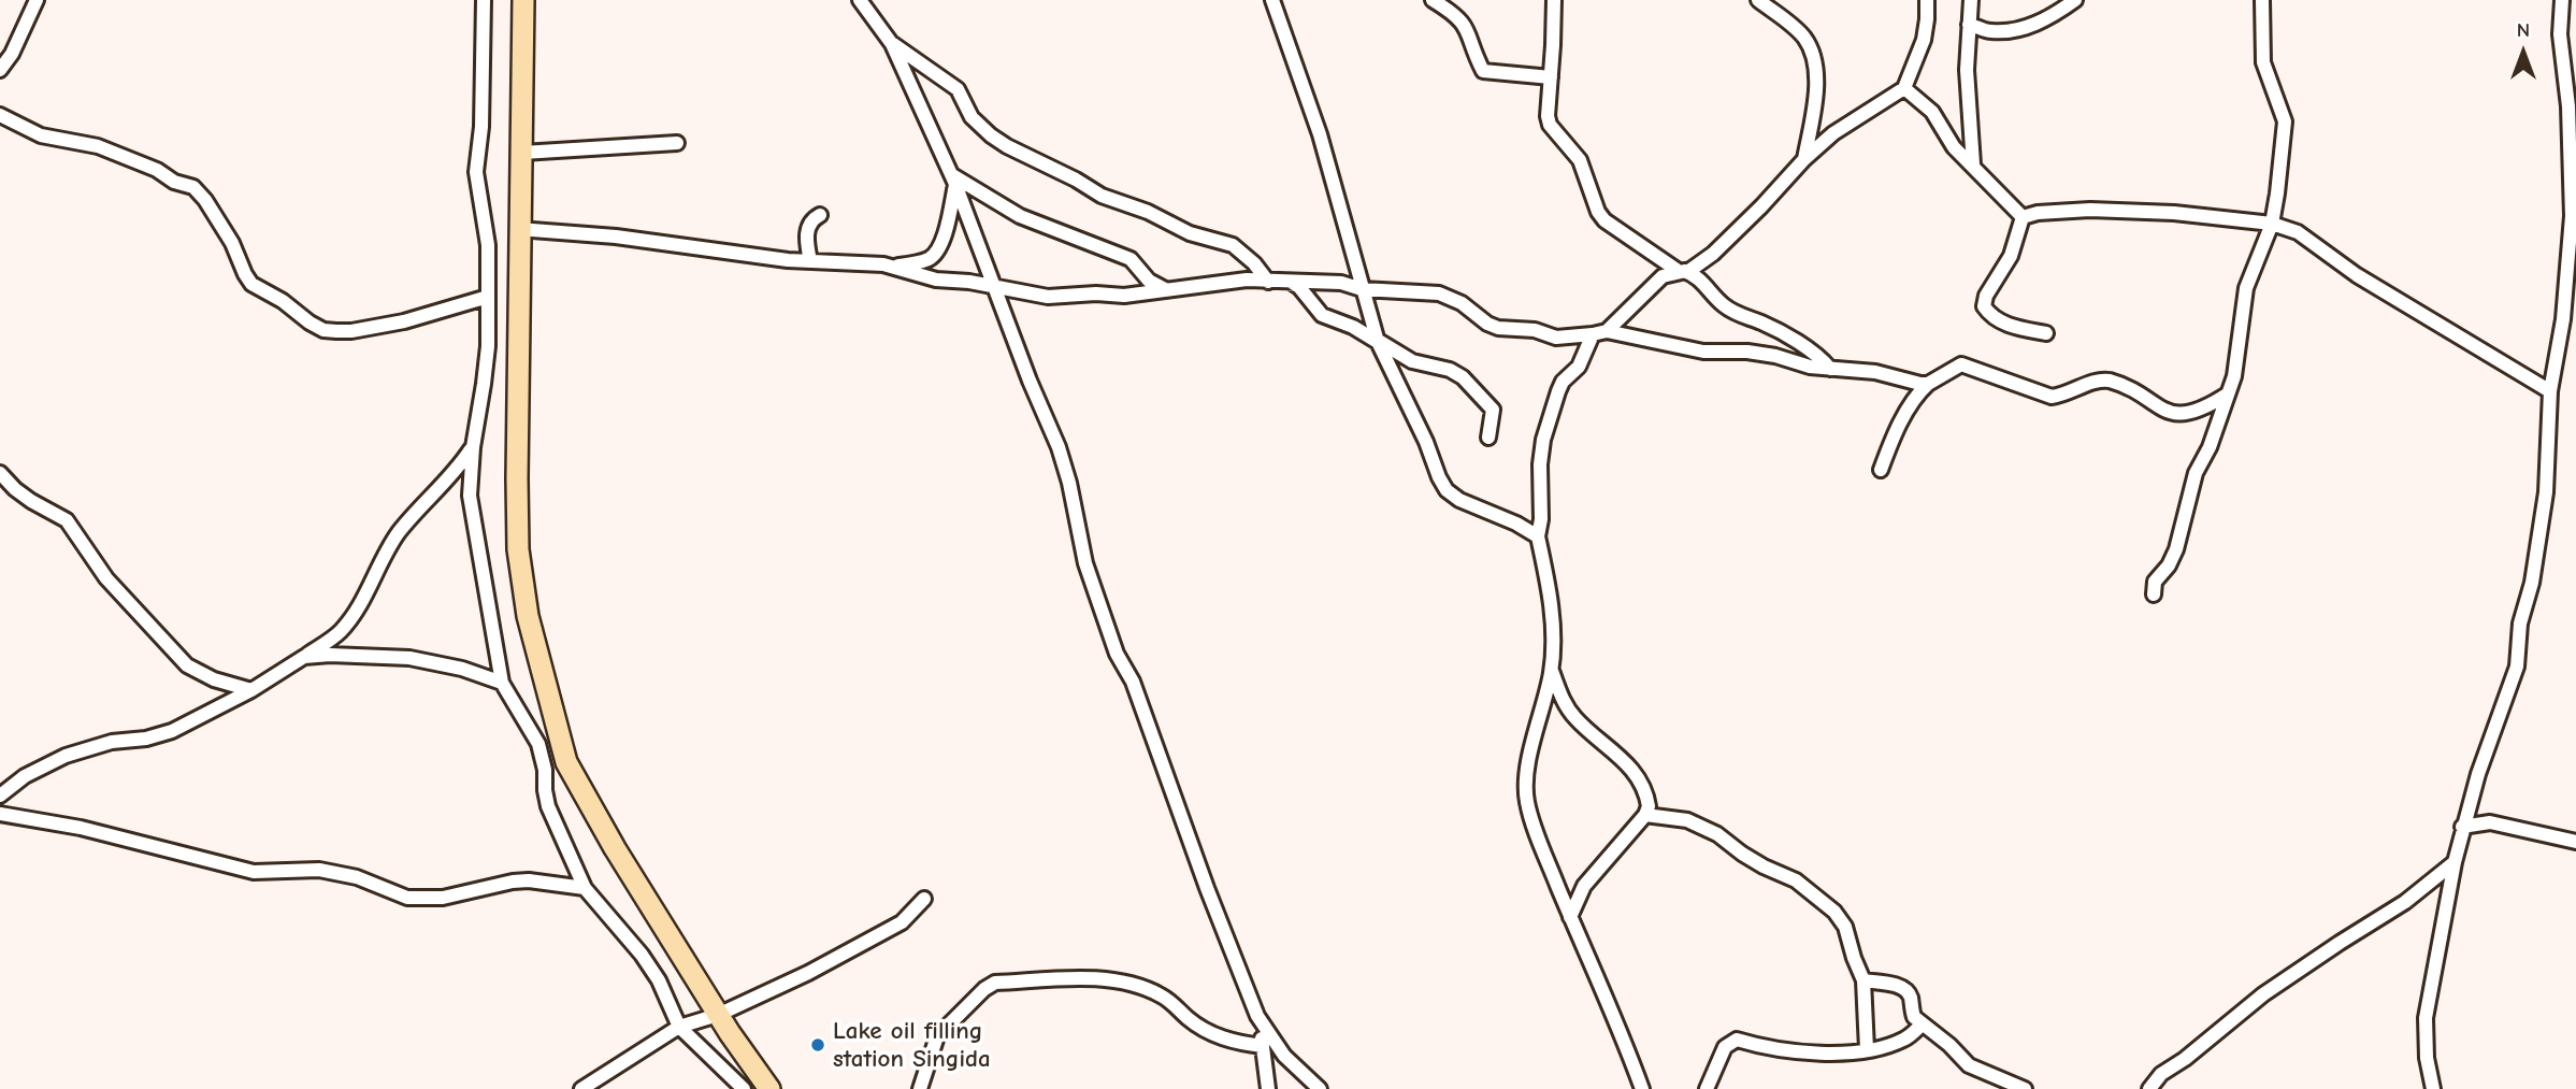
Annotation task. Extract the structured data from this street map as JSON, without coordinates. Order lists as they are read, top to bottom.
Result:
{
  "places": ["Lake oil filling station Singida"],
  "north": "top"
}
